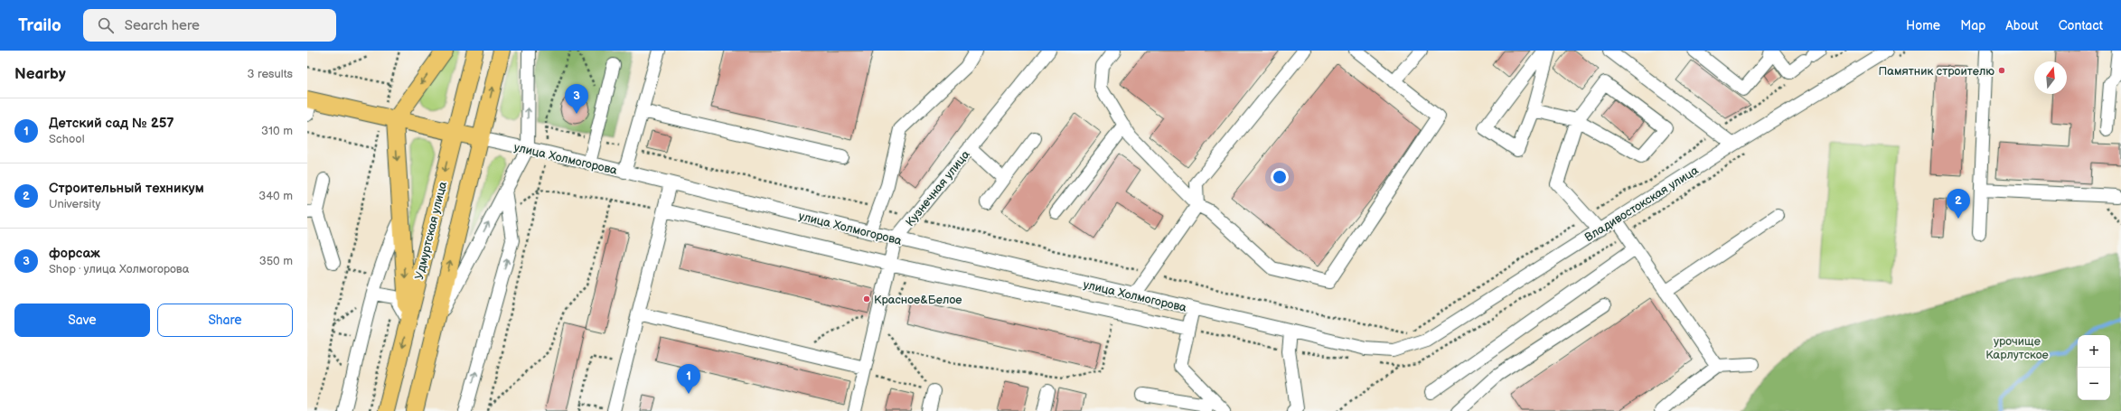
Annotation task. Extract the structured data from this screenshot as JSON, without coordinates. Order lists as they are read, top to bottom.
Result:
{
  "streets": {
    "main road": ["улица Холмогорова", "Удмуртская улица"],
    "street": ["Кузнечная улица", "Владивостокская улица"]
  },
  "crossings": [
    ["улица Холмогорова", "Кузнечная улица"],
    ["улица Холмогорова", "Владивостокская улица"],
    ["улица Холмогорова", "Удмуртская улица"]
  ],
  "parks": ["урочище Карлутское"],
  "places": ["Памятник строителю", "Красное&Белое"],
  "north": "top",
  "page": {
    "header": "Trailo",
    "search": "Search here",
    "nav": [
      "Home",
      "Map",
      "About",
      "Contact"
    ],
    "heading": ["Nearby", "3 results"],
    "pins": ["3", "2", "1"],
    "list": [
      {
        "mark": "1",
        "name": "Детский сад № 257",
        "note": "School",
        "value": "310 m"
      },
      {
        "mark": "2",
        "name": "Строительный техникум",
        "note": "University",
        "value": "340 m"
      },
      {
        "mark": "3",
        "name": "форсаж",
        "note": "Shop · улица Холмогорова",
        "value": "350 m"
      }
    ],
    "buttons": ["Save", "Share"],
    "map_buttons": ["+", "−"]
  }
}
